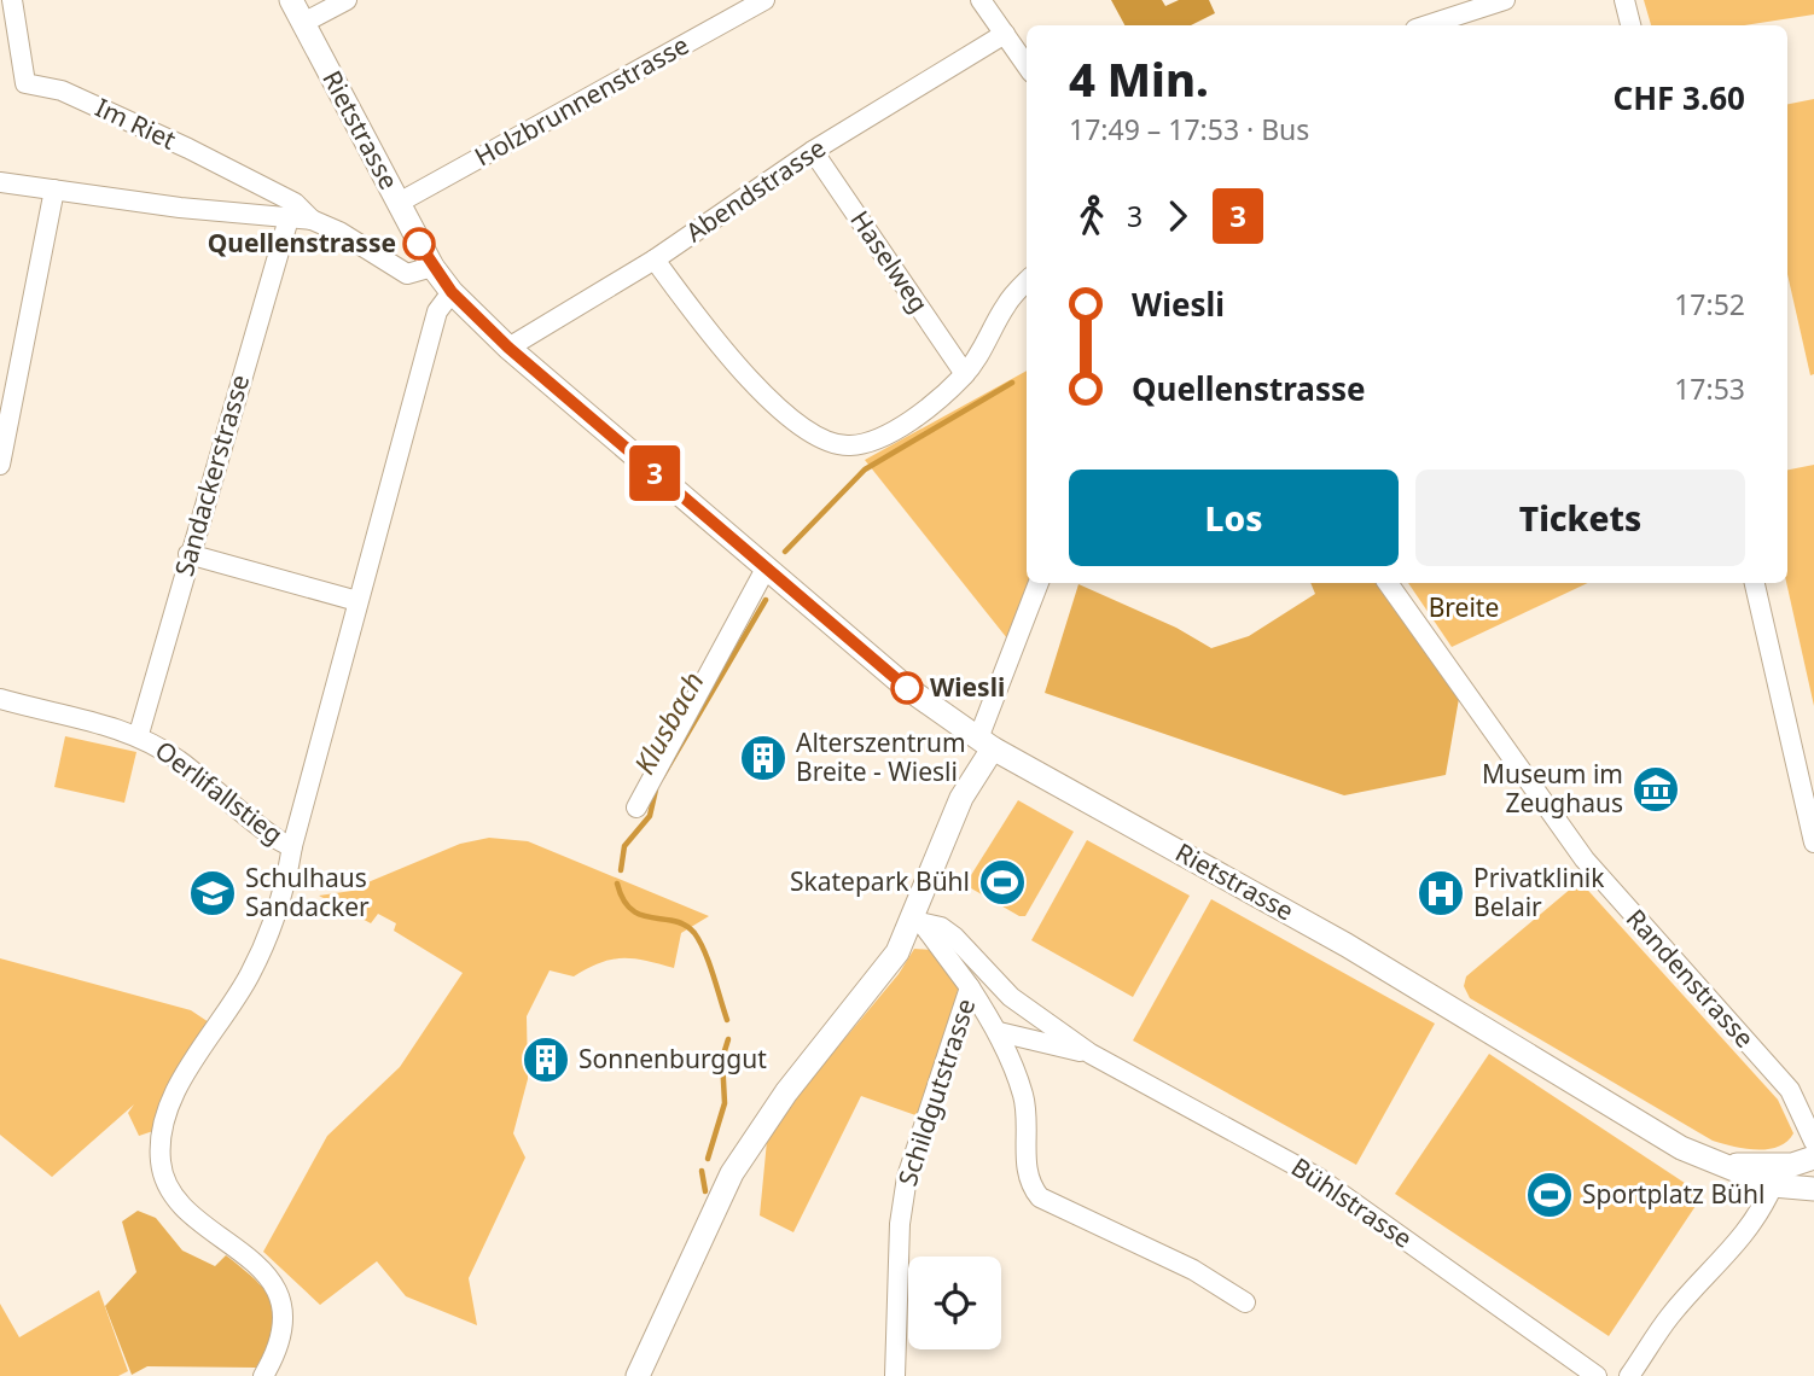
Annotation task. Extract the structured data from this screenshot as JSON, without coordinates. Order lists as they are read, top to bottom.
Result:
{
  "streets": {
    "street": [
      "Holzbrunnenstrasse",
      "Im Riet",
      "Rietstrasse",
      "Abendstrasse",
      "Haselweg",
      "Sandackerstrasse",
      "Oerlifallstieg",
      "Randenstrasse",
      "Schildgutstrasse",
      "Bühlstrasse"
    ]
  },
  "crossings": [
    ["Holzbrunnenstrasse", "Rietstrasse"],
    ["Rietstrasse", "Abendstrasse"],
    ["Abendstrasse", "Haselweg"],
    ["Sandackerstrasse", "Oerlifallstieg"],
    ["Schildgutstrasse", "Bühlstrasse"]
  ],
  "water": ["Klusbach"],
  "parks": ["Breite"],
  "places": {
    "other": ["Quellenstrasse", "Wiesli"],
    "building": ["Alterszentrum Breite - Wiesli", "Sonnenburggut"],
    "museum": ["Museum im Zeughaus"],
    "sports": ["Skatepark Bühl", "Sportplatz Bühl"],
    "school or university": ["Schulhaus Sandacker"],
    "hospital": ["Privatklinik Belair"]
  },
  "lines": ["bus line 3"],
  "page": {
    "on_map": "3",
    "heading": ["4 Min.", "17:49 – 17:53 · Bus", "CHF 3.60"],
    "legs": ["3", "3"],
    "list": [
      {
        "name": "Wiesli",
        "value": "17:52"
      },
      {
        "name": "Quellenstrasse",
        "value": "17:53"
      }
    ],
    "buttons": ["Los", "Tickets"]
  }
}
